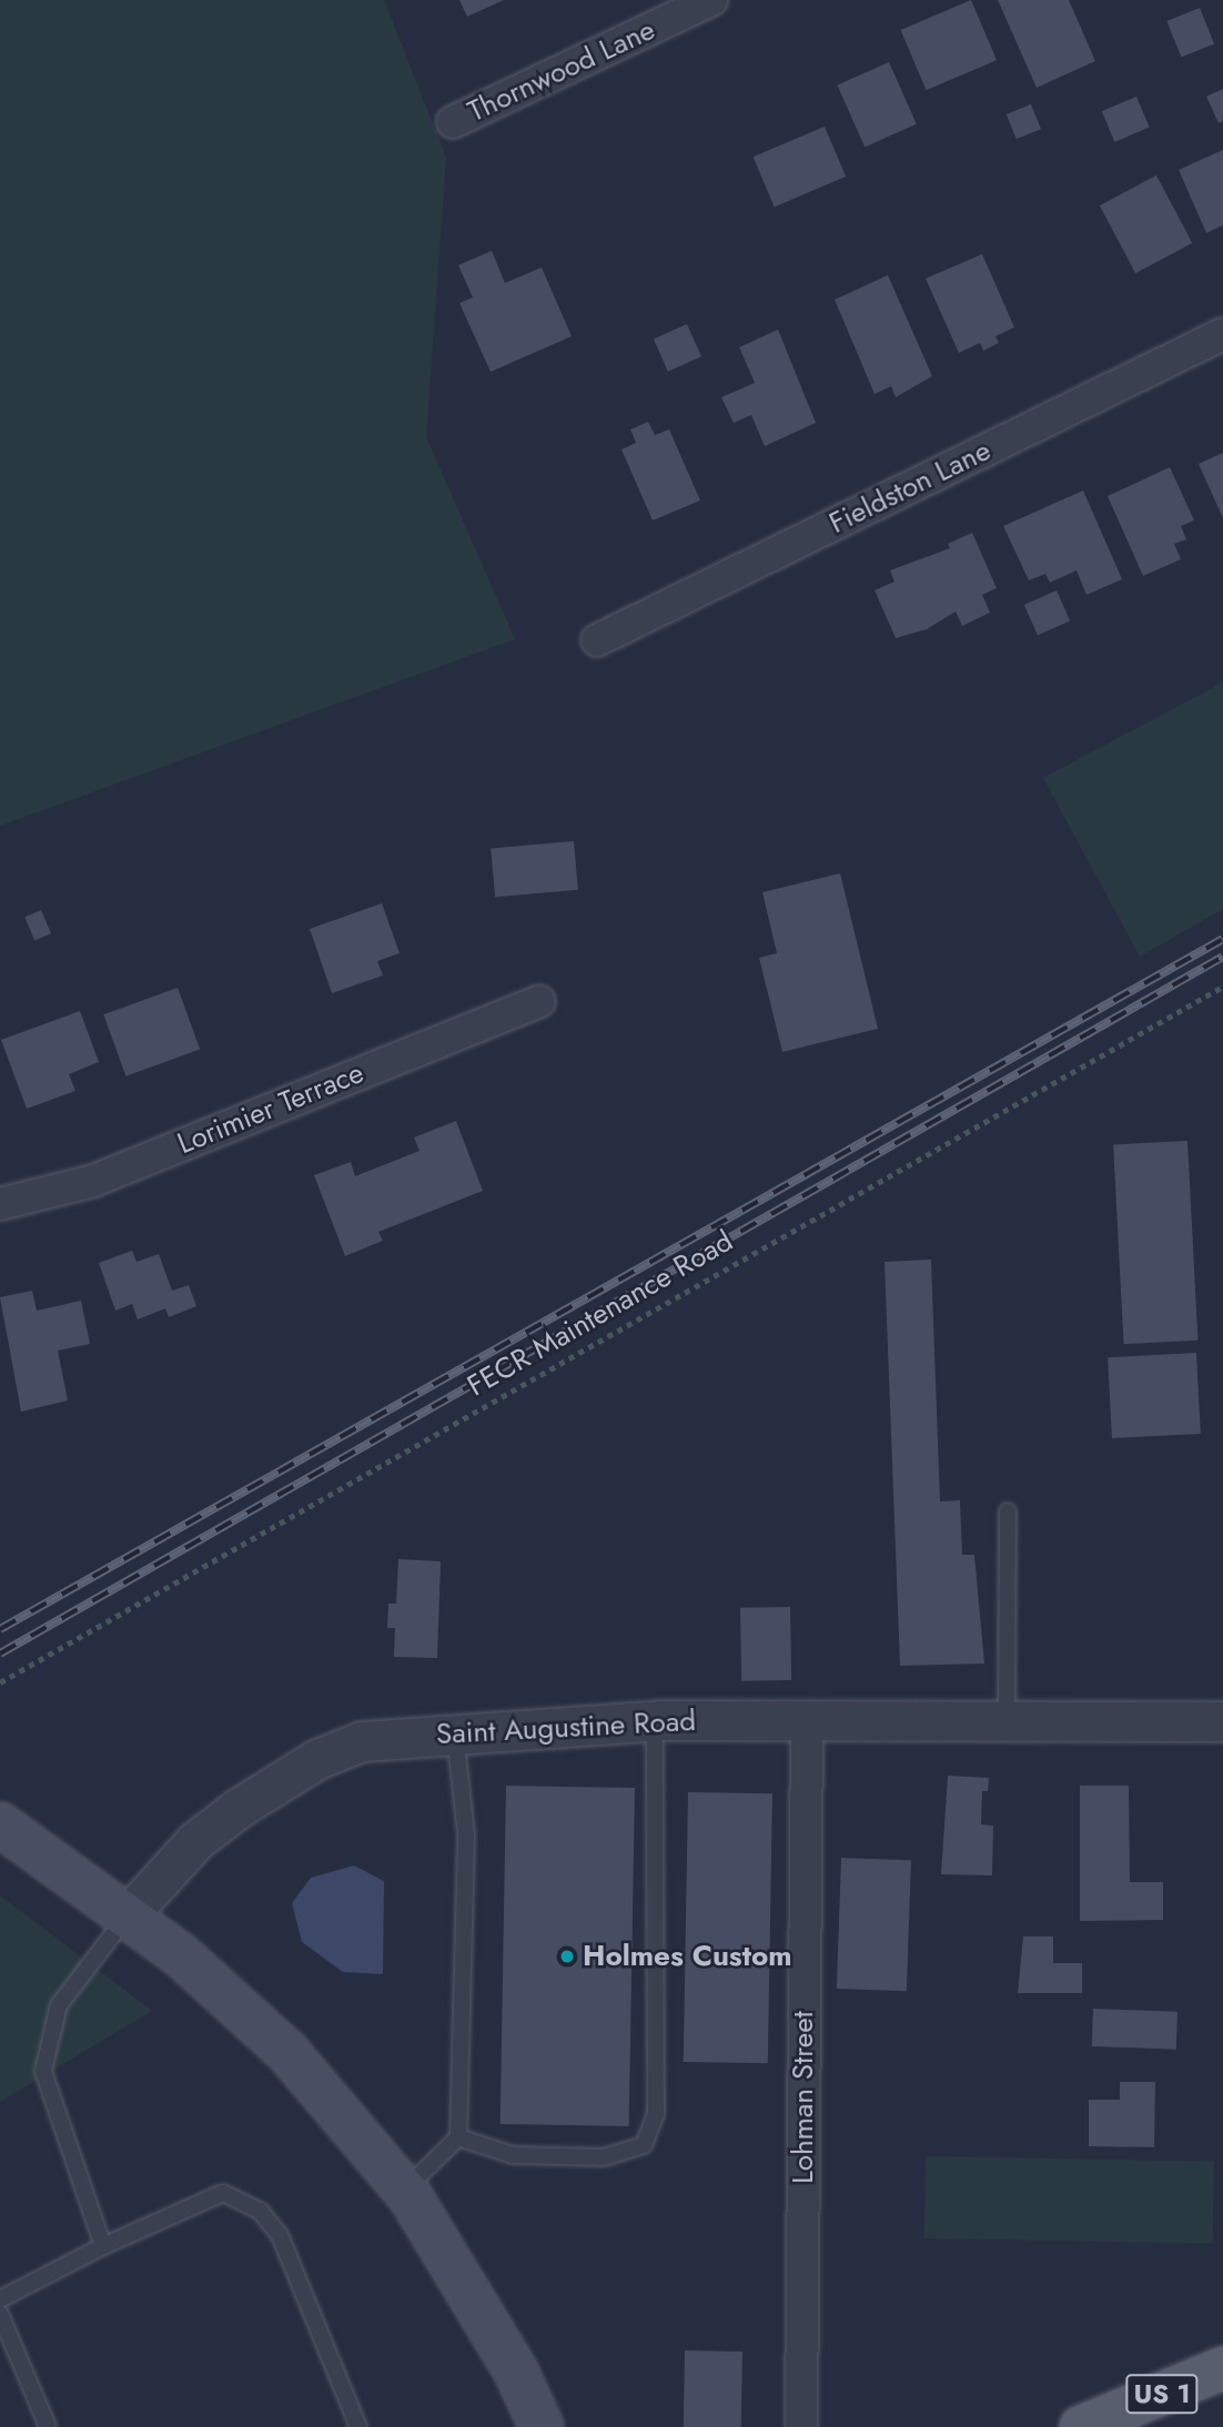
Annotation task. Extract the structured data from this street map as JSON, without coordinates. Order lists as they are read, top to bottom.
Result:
{
  "streets": {
    "main road": ["US 1"],
    "street": [
      "Thornwood Lane",
      "Fieldston Lane",
      "Lorimier Terrace",
      "Saint Augustine Road",
      "Lohman Street"
    ],
    "path": ["FECR Maintenance Road"]
  },
  "crossings": [
    ["Saint Augustine Road", "Lohman Street"]
  ],
  "places": ["Holmes Custom"]
}
